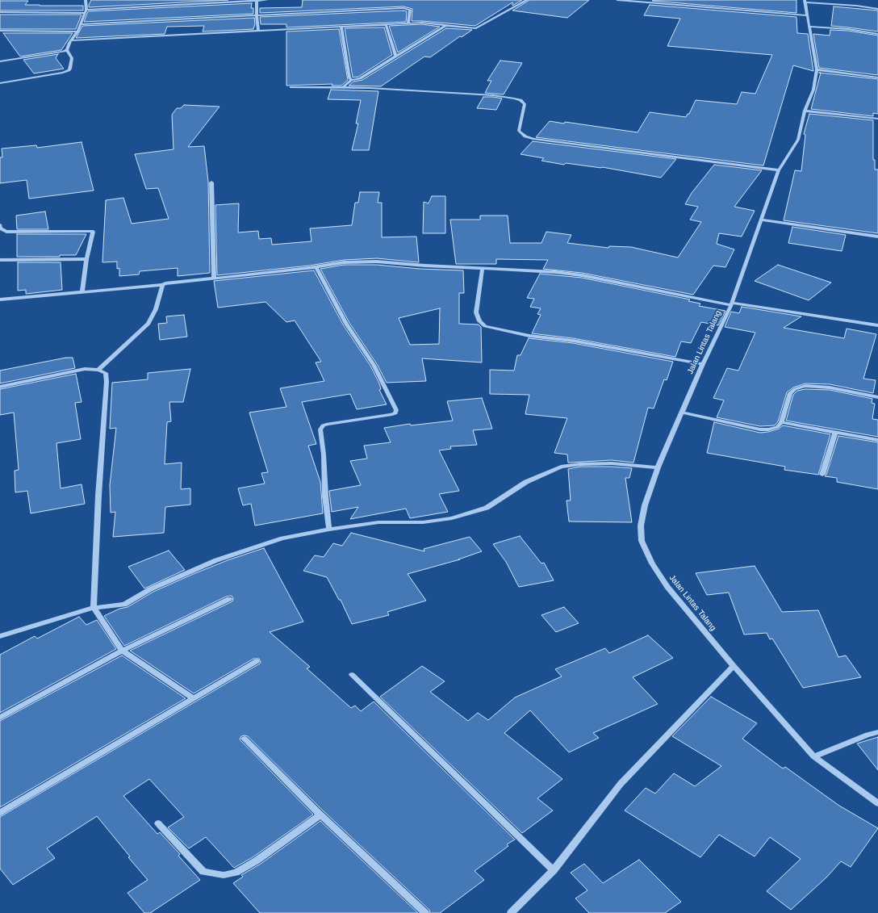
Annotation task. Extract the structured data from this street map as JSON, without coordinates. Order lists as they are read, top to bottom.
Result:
{
  "streets": {
    "street": ["Jalan Lintas Talang"]
  }
}
